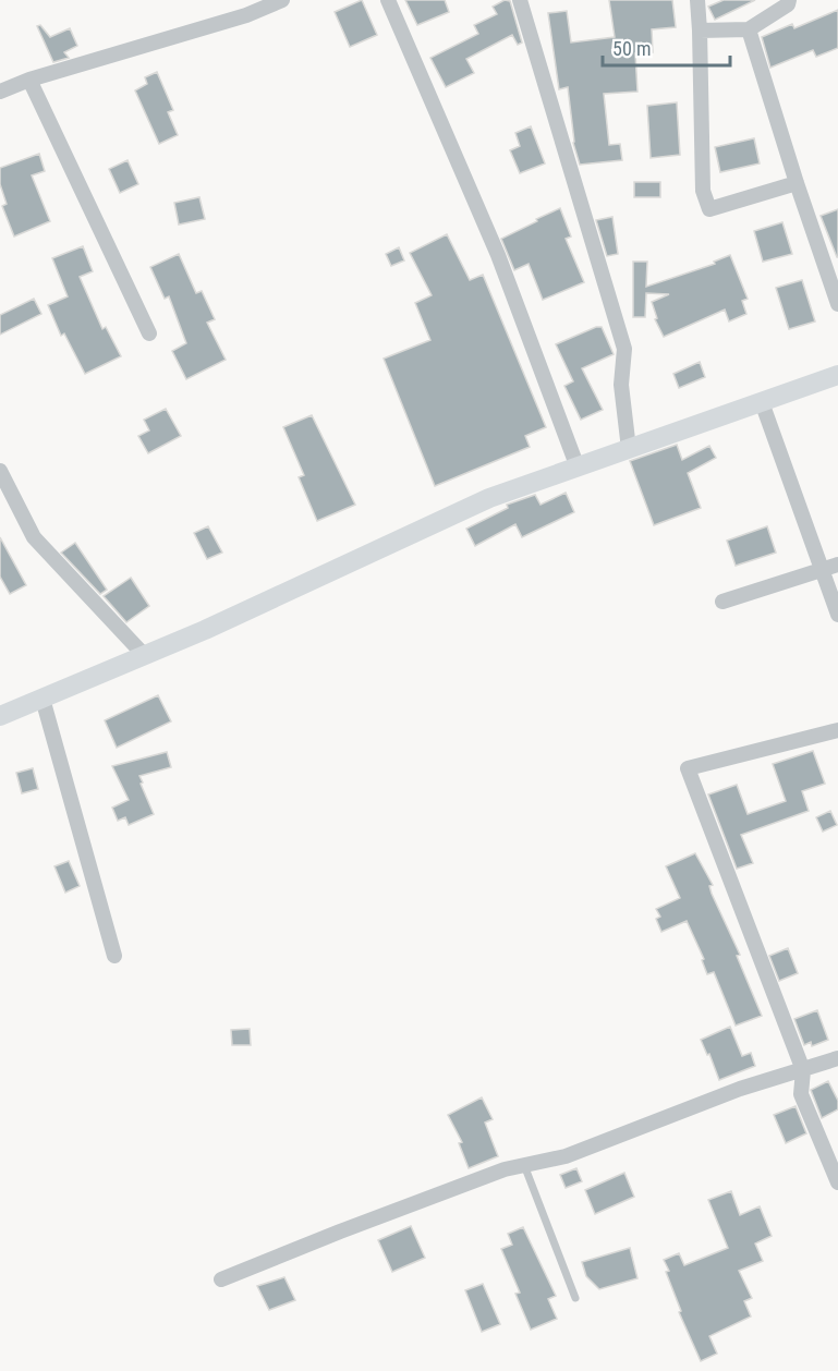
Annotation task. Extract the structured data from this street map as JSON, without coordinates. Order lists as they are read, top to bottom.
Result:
{
  "scale_bar": "50 m"
}
